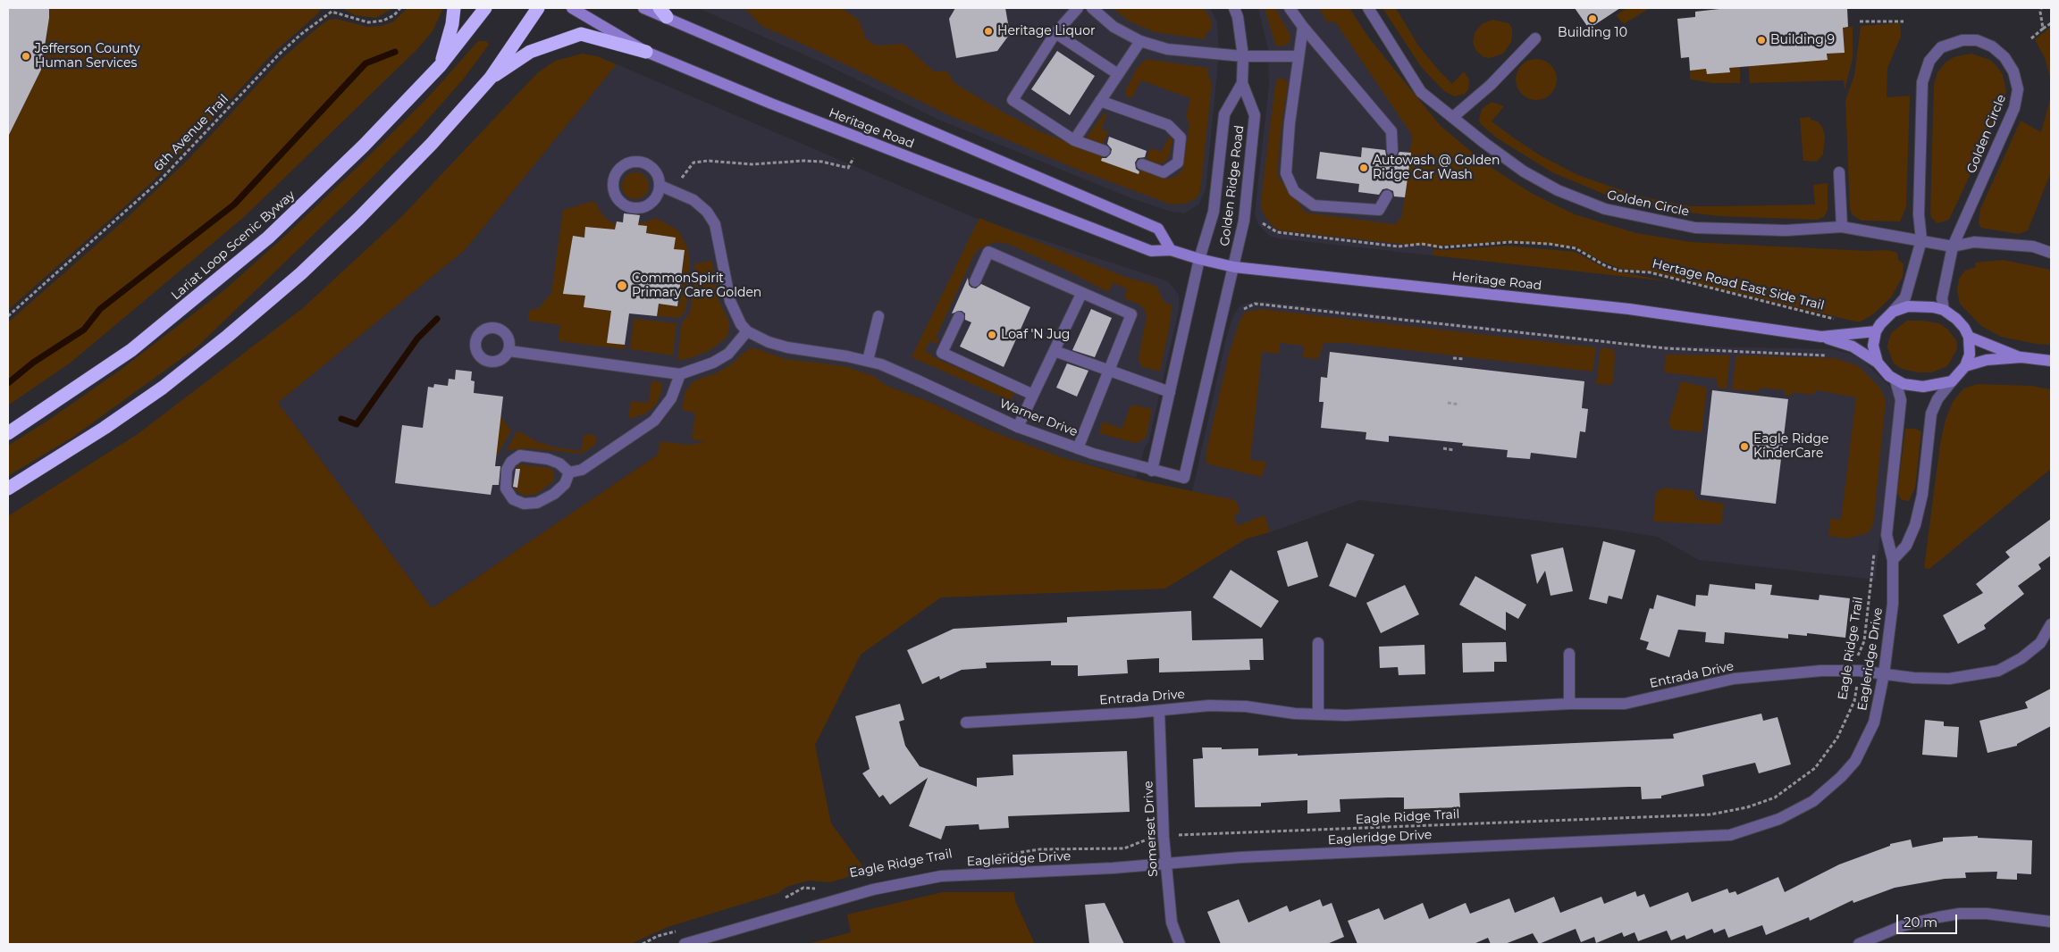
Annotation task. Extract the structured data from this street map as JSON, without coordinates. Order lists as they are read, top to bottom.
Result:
{
  "streets": {
    "highway": ["Lariat Loop Scenic Byway"],
    "main road": ["Heritage Road"],
    "street": [
      "Golden Circle",
      "Golden Ridge Road",
      "Warner Drive",
      "Eagleridge Drive",
      "Entrada Drive",
      "Somerset Drive"
    ],
    "path": ["6th Avenue Trail", "Hertage Road East Side Trail", "Eagle Ridge Trail"]
  },
  "crossings": [
    ["Heritage Road", "Golden Circle"],
    ["Heritage Road", "Golden Ridge Road"],
    ["Heritage Road", "Warner Drive"],
    ["Heritage Road", "Eagleridge Drive"],
    ["Golden Circle", "Eagleridge Drive"],
    ["Golden Ridge Road", "Warner Drive"],
    ["Eagle Ridge Trail", "Entrada Drive"],
    ["Eagle Ridge Trail", "Somerset Drive"],
    ["Eagleridge Drive", "Entrada Drive"],
    ["Eagleridge Drive", "Somerset Drive"],
    ["Entrada Drive", "Somerset Drive"]
  ],
  "places": [
    "Building 10",
    "Heritage Liquor",
    "Building 9",
    "Jefferson County Human Services",
    "Autowash @ Golden Ridge Car Wash",
    "CommonSpirit Primary Care Golden",
    "Loaf 'N Jug",
    "Eagle Ridge KinderCare"
  ],
  "scale_bar": "20 m"
}
